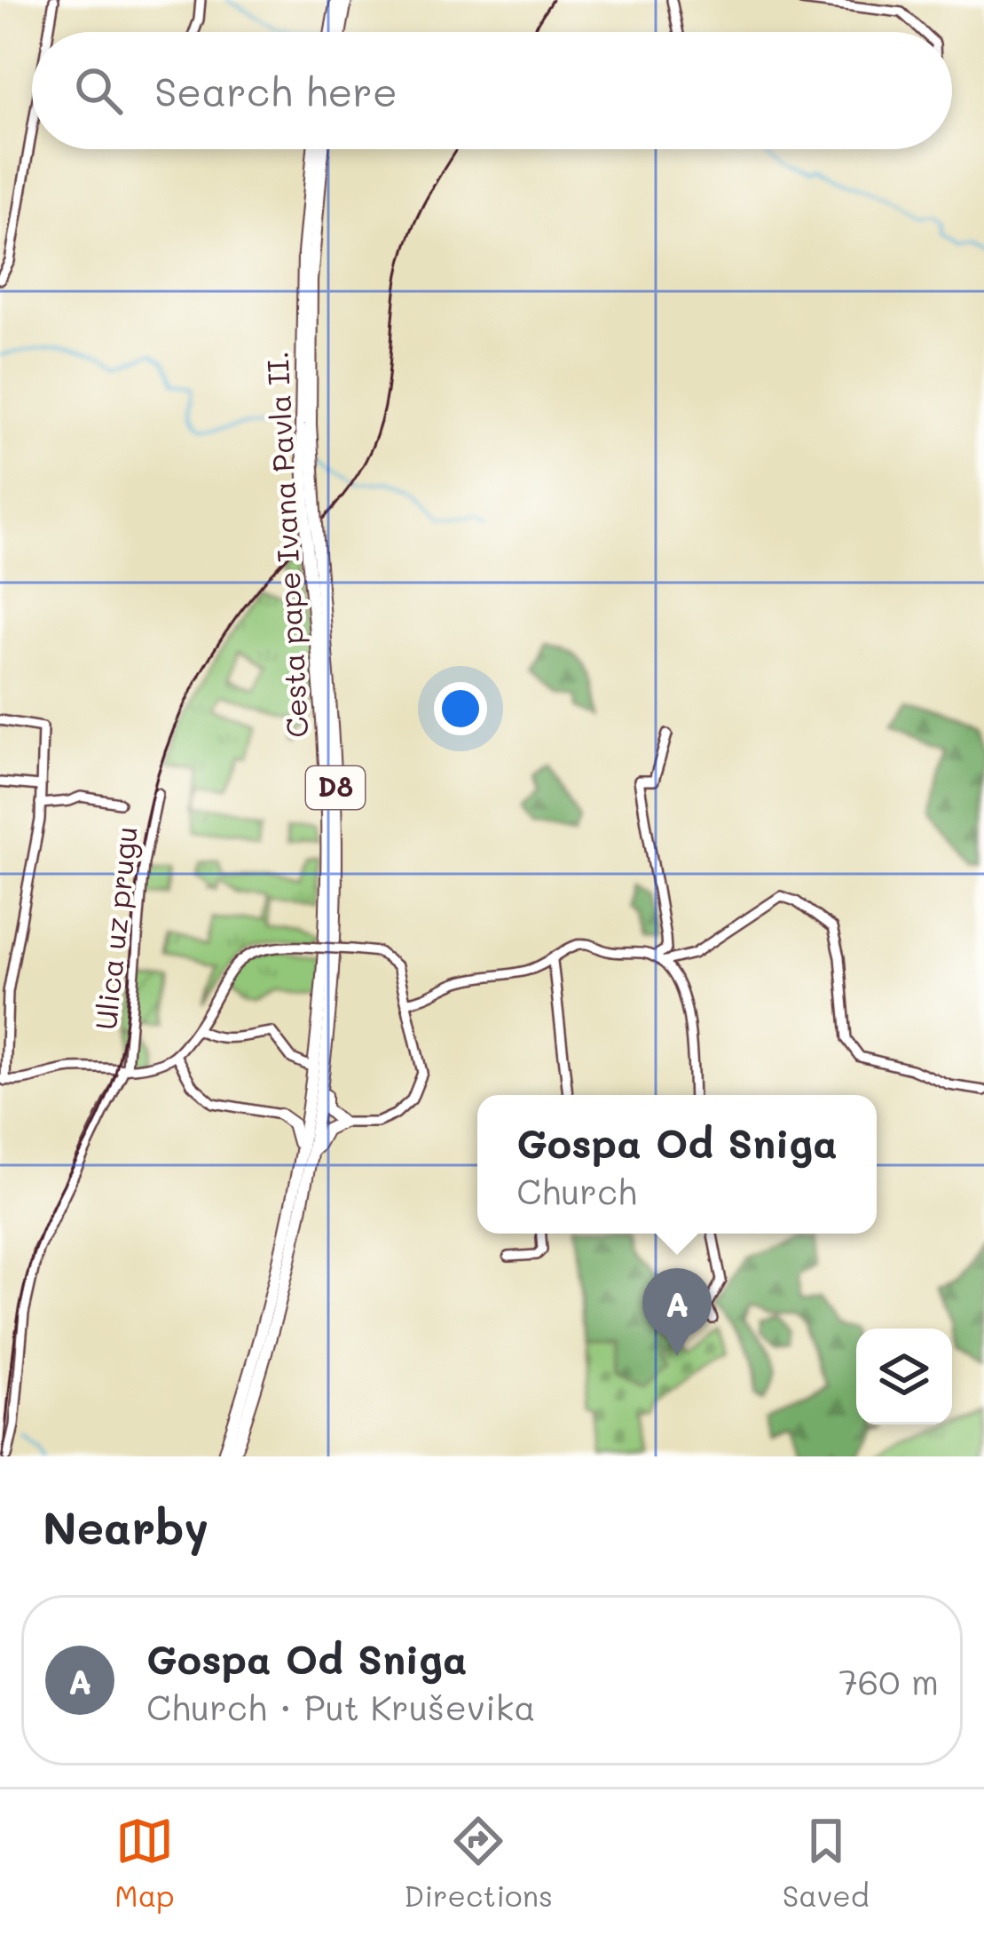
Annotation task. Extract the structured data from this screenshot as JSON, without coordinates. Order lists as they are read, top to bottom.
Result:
{
  "streets": {
    "main road": ["Cesta pape Ivana Pavla II.", "D8"],
    "street": ["Ulica uz prugu"]
  },
  "page": {
    "search": "Search here",
    "popup": ["Gospa Od Sniga", "Church"],
    "pins": "A",
    "heading": "Nearby",
    "list": [
      {
        "mark": "A",
        "name": "Gospa Od Sniga",
        "note": "Church · Put Kruševika",
        "value": "760 m"
      }
    ],
    "nav": ["Map", "Directions", "Saved"]
  }
}
